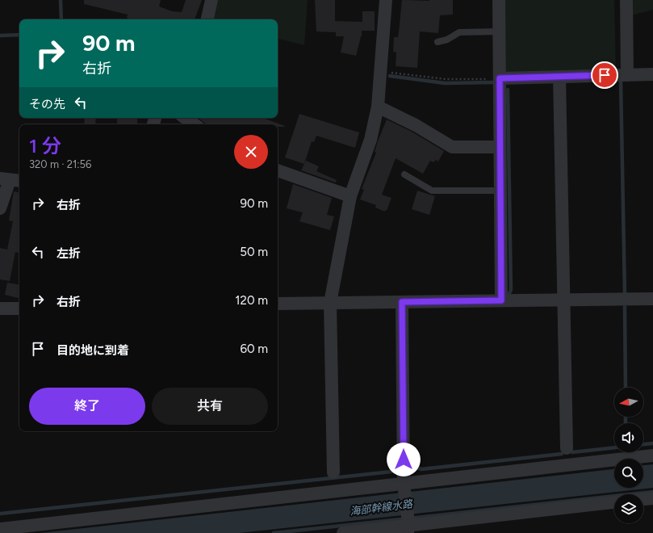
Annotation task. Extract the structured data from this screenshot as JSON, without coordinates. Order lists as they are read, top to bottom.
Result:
{
  "water": ["海部幹線水路"],
  "north": "left",
  "page": {
    "turn": ["90 m", "右折"],
    "then": "その先",
    "heading": ["1 分", "320 m · 21:56"],
    "list": [
      {
        "name": "右折",
        "value": "90 m"
      },
      {
        "name": "左折",
        "value": "50 m"
      },
      {
        "name": "右折",
        "value": "120 m"
      },
      {
        "name": "目的地に到着",
        "value": "60 m"
      }
    ],
    "buttons": ["終了", "共有"]
  }
}
